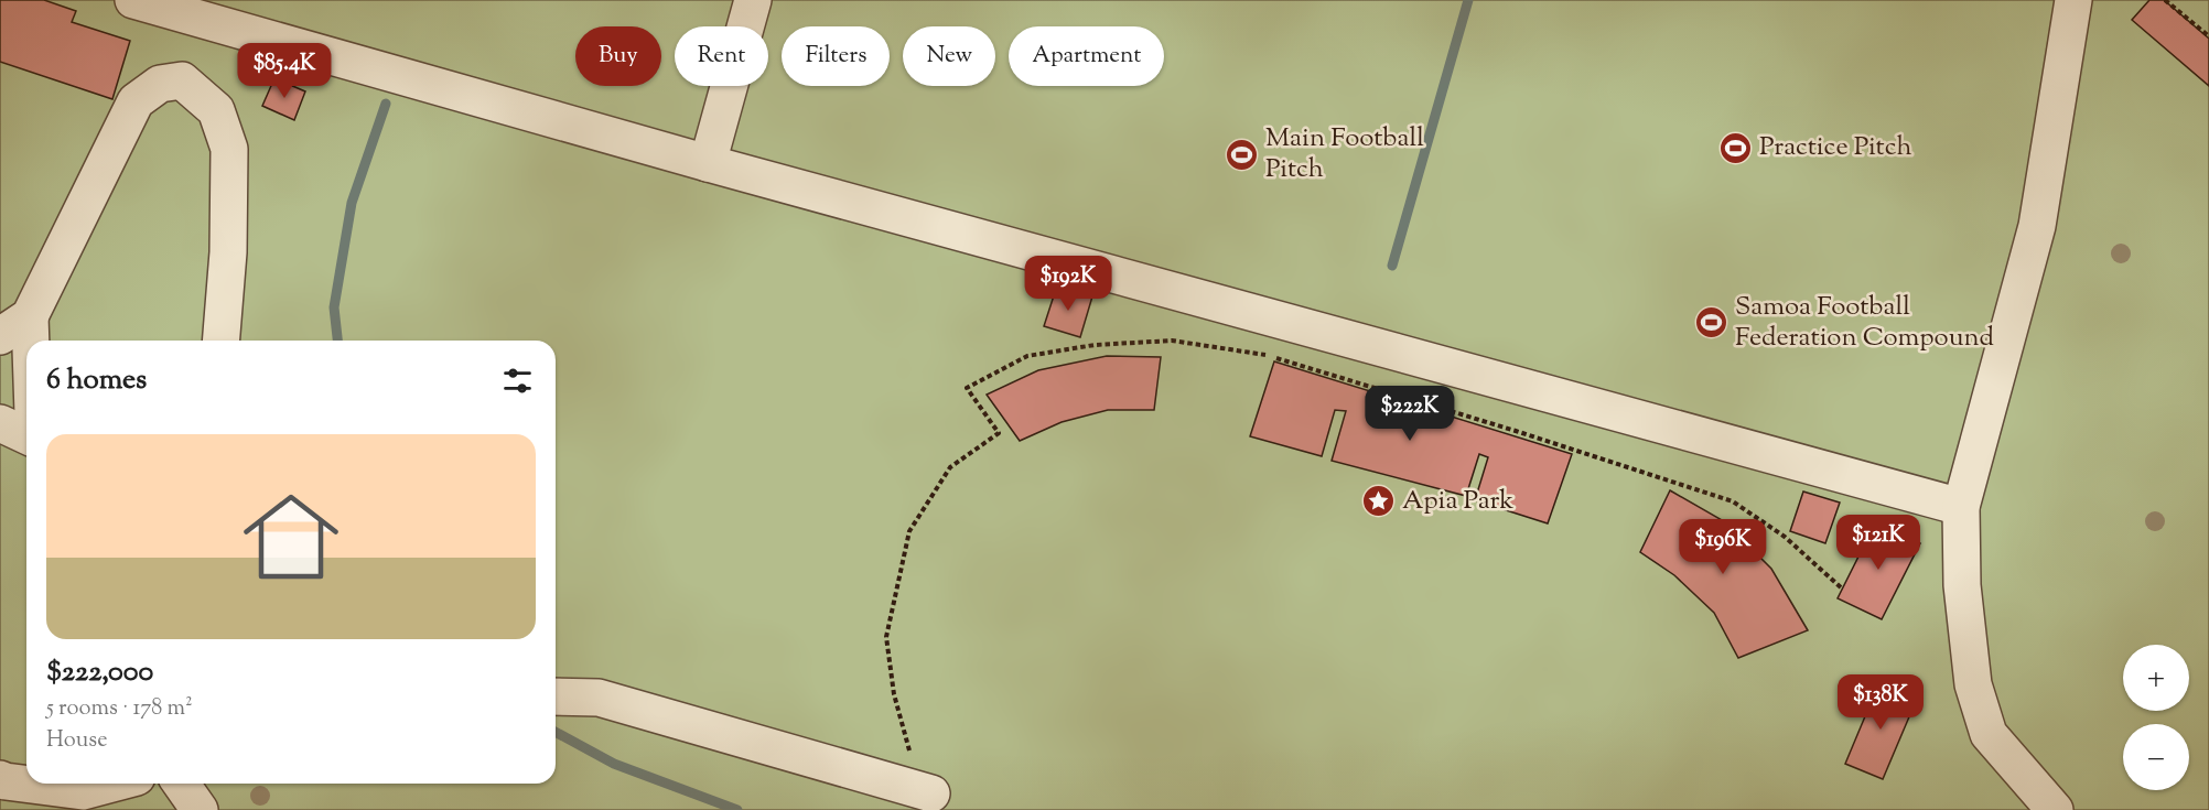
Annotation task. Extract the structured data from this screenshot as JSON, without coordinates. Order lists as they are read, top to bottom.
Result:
{
  "places": {
    "sports": ["Practice Pitch", "Main Football Pitch", "Samoa Football Federation Compound"],
    "place": ["Apia Park"]
  },
  "page": {
    "chip": [
      "Buy",
      "Rent",
      "Filters",
      "New",
      "Apartment"
    ],
    "price": [
      "$85.4K",
      "$192K",
      "$222K",
      "$121K",
      "$196K",
      "$138K"
    ],
    "heading": "6 homes",
    "list": [
      {
        "name": "$222,000",
        "note": "5 rooms · 178 m² · House"
      }
    ],
    "map_buttons": ["+", "−"]
  }
}
